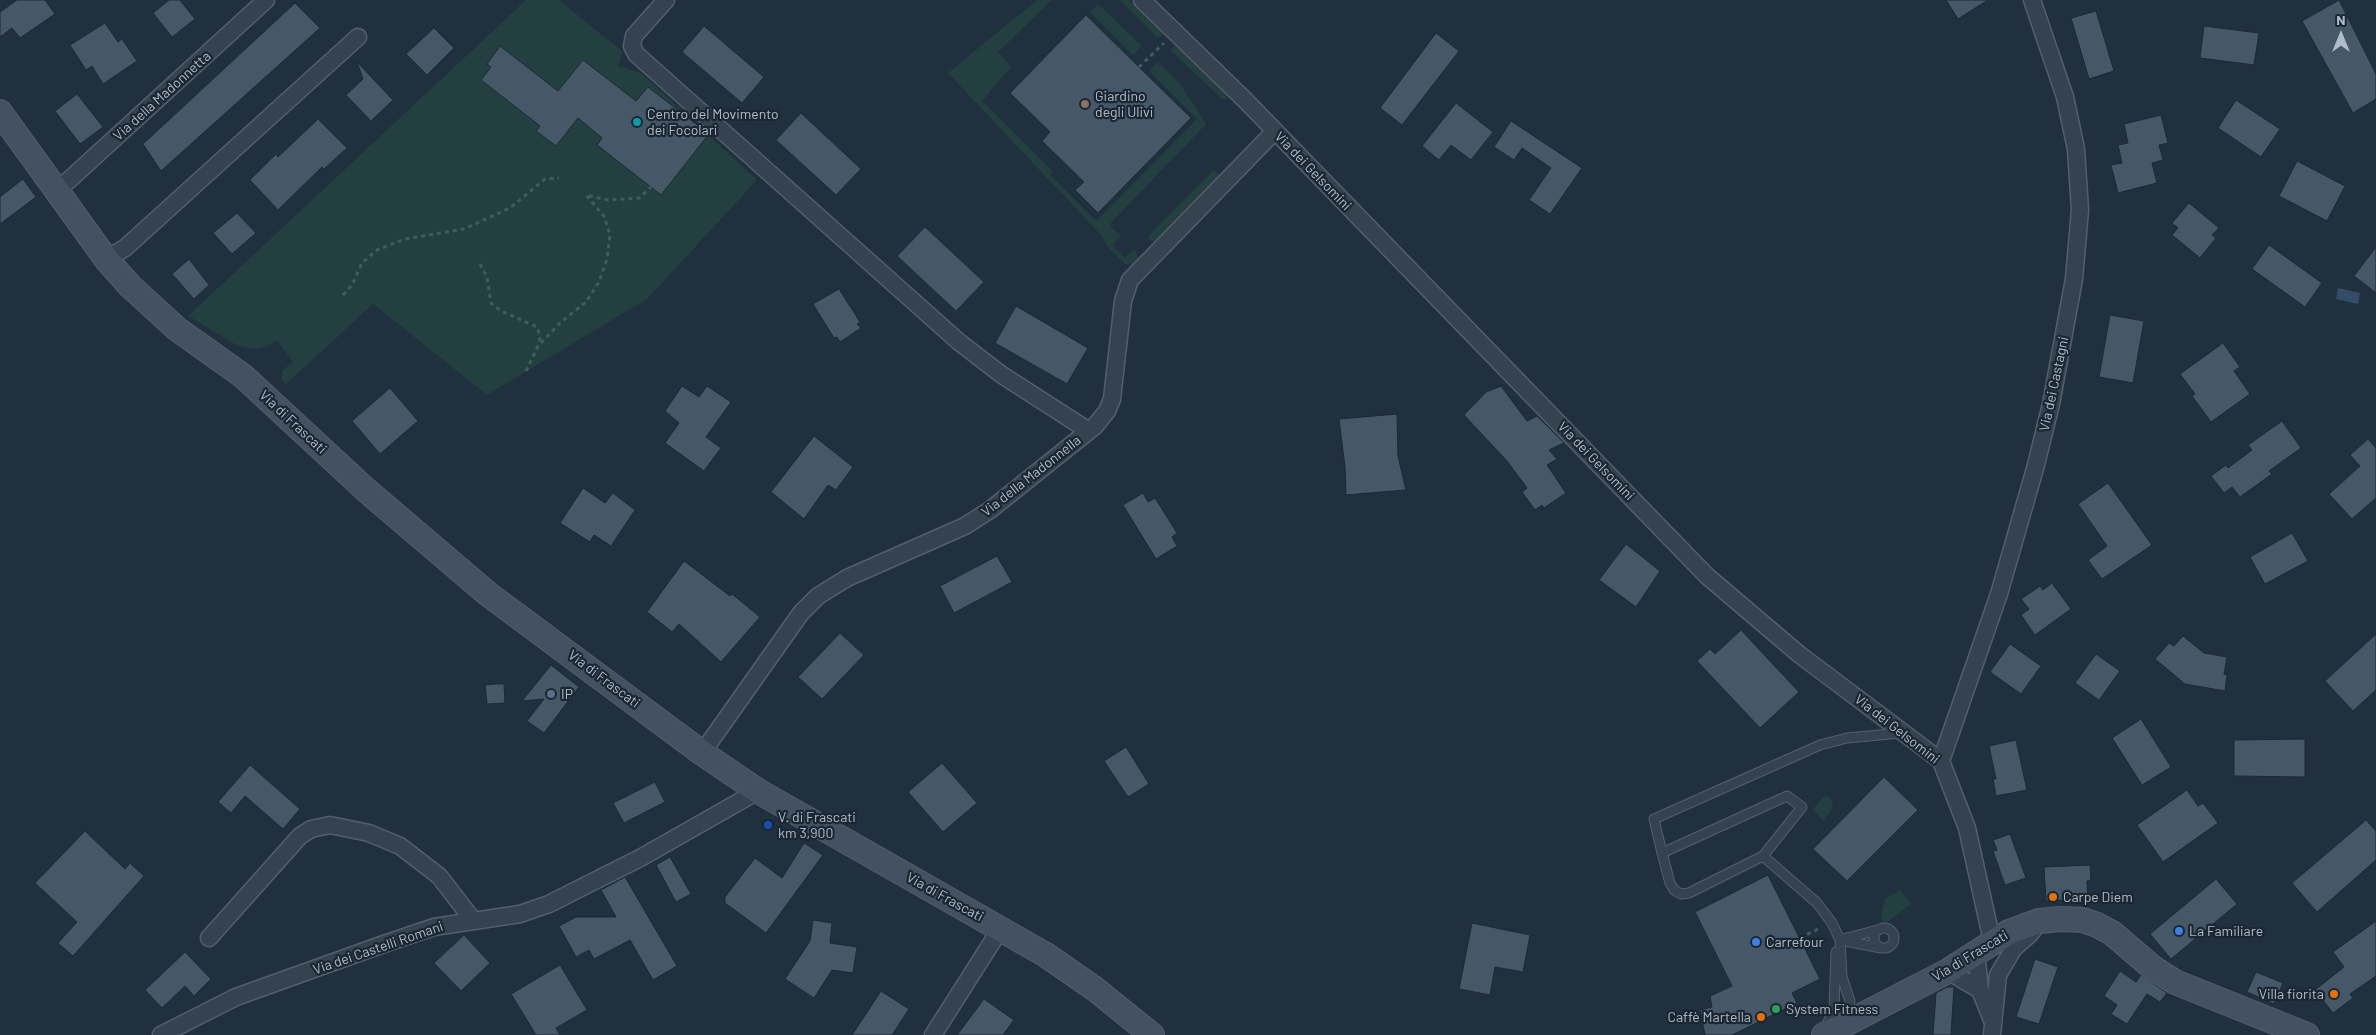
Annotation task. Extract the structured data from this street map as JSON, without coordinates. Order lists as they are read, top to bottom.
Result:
{
  "streets": {
    "main road": ["Via di Frascati"],
    "street": [
      "Via della Madonnetta",
      "Via dei Gelsomini",
      "Via dei Castagni",
      "Via della Madonnella",
      "Via dei Castelli Romani"
    ]
  },
  "crossings": [
    ["Via della Madonnetta", "Via di Frascati"],
    ["Via dei Gelsomini", "Via dei Castagni"],
    ["Via dei Gelsomini", "Via di Frascati"],
    ["Via dei Gelsomini", "Via della Madonnella"],
    ["Via di Frascati", "Via della Madonnella"],
    ["Via di Frascati", "Via dei Castelli Romani"]
  ],
  "places": [
    "Giardino degli Ulivi",
    "Centro del Movimento dei Focolari",
    "IP",
    "V. di Frascati km 3,900",
    "Carpe Diem",
    "La Familiare",
    "Carrefour",
    "Villa fiorita",
    "System Fitness",
    "Caffè Martella"
  ],
  "north": "top"
}
